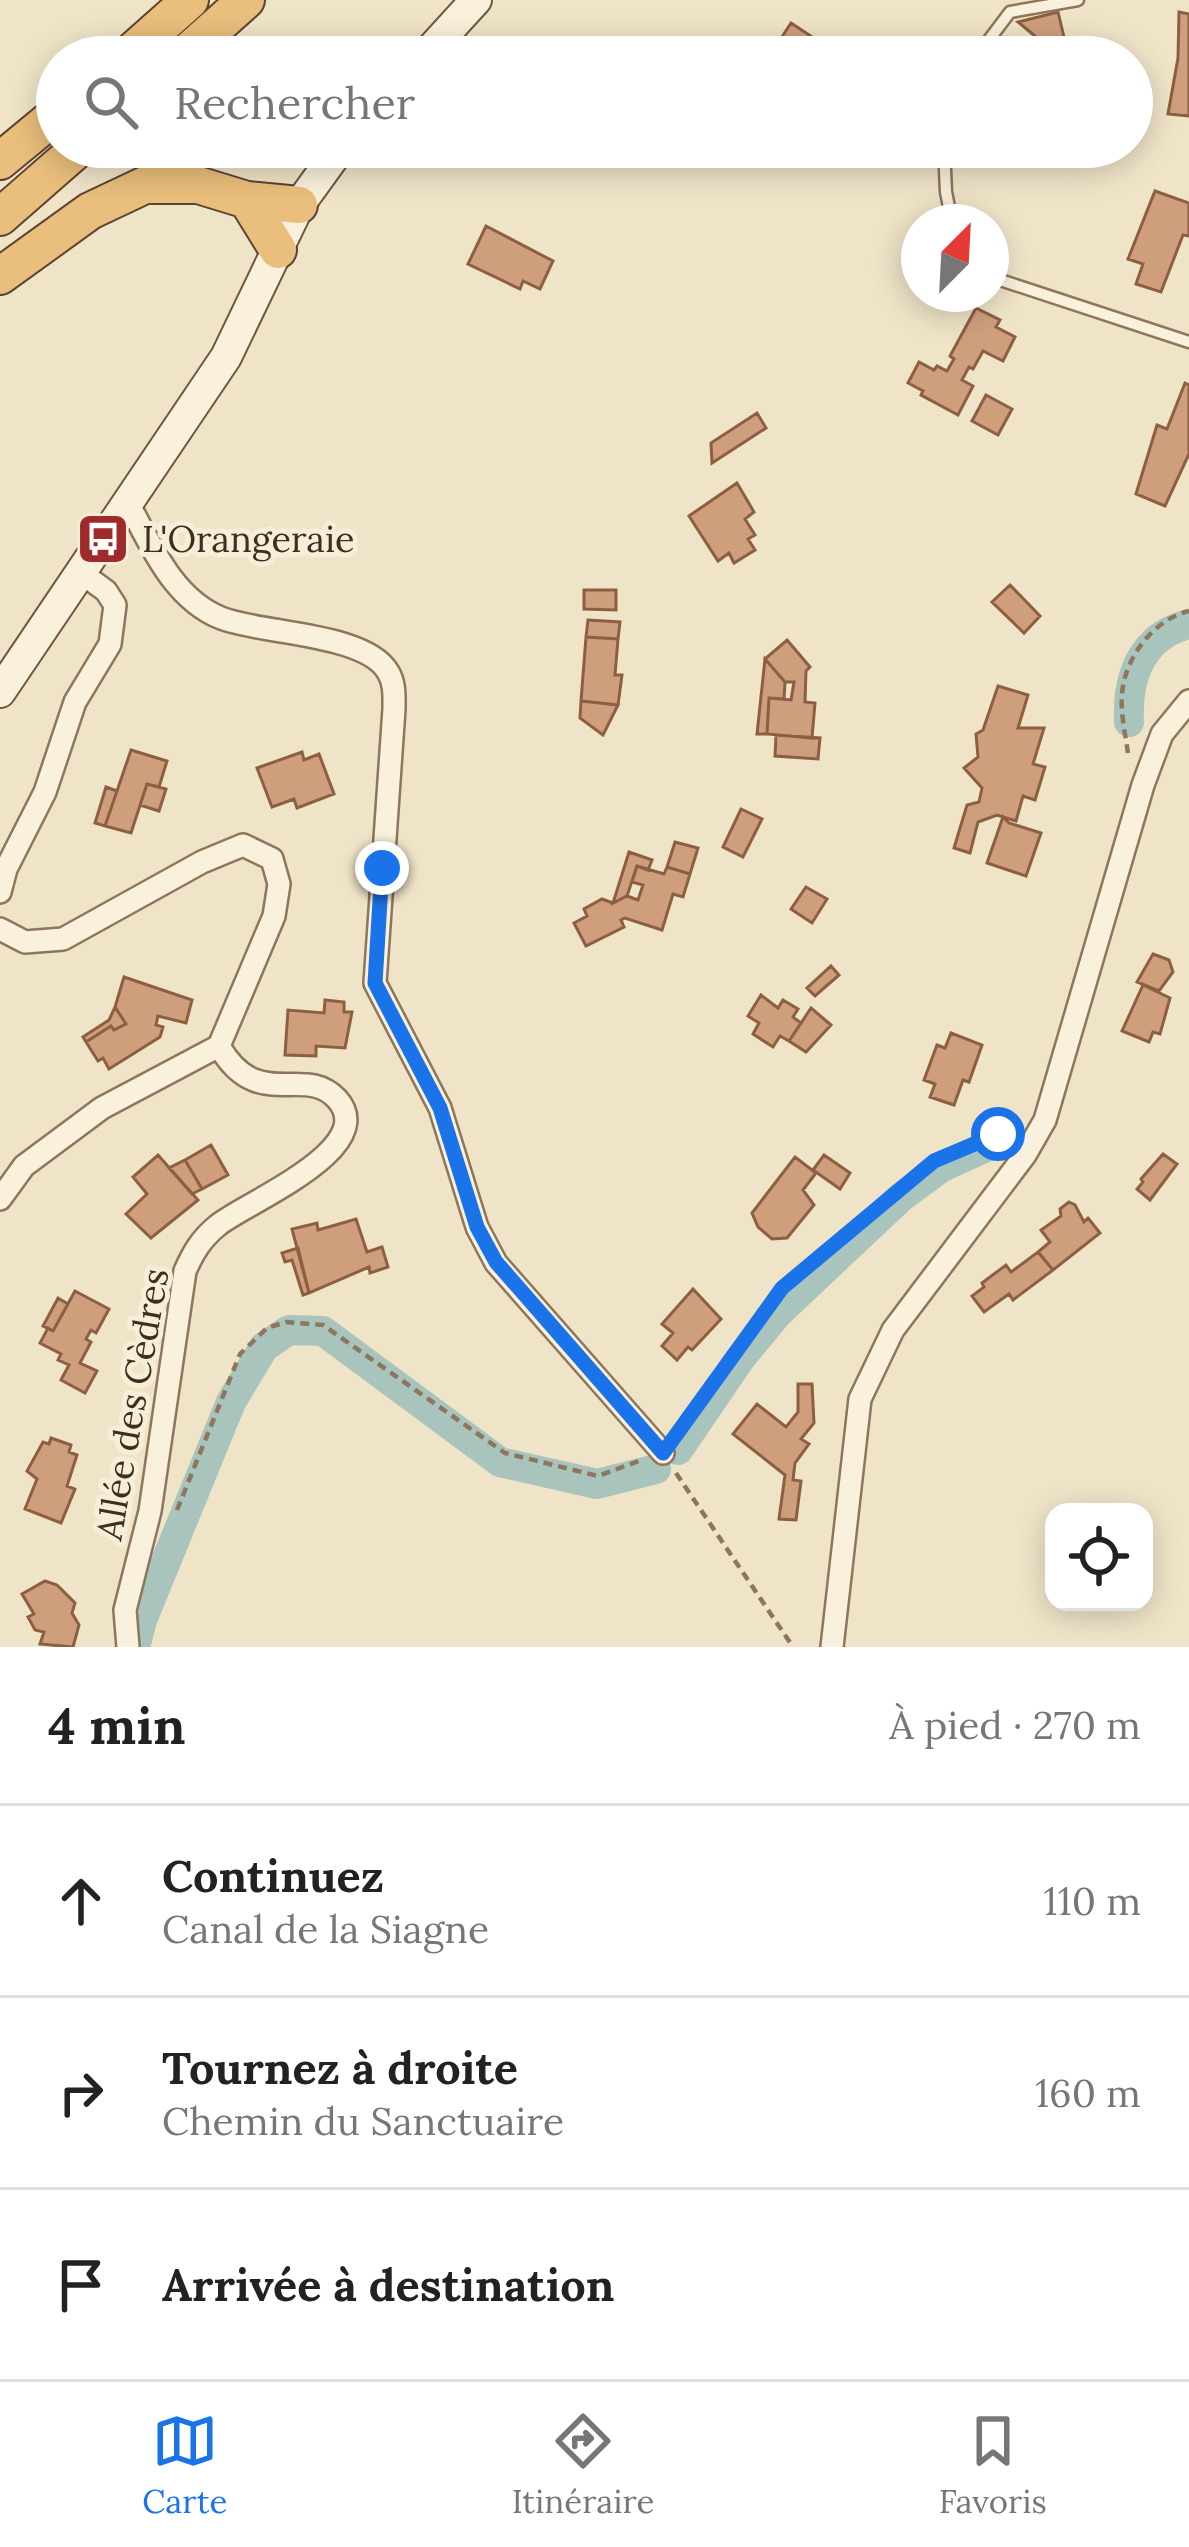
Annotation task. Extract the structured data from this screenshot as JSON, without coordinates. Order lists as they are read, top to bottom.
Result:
{
  "streets": {
    "street": ["Allée des Cèdres"]
  },
  "places": {
    "bus stop": ["L'Orangeraie"]
  },
  "north": "top right",
  "page": {
    "search": "Rechercher",
    "heading": ["4 min", "À pied · 270 m"],
    "list": [
      ["Continuez", "Canal de la Siagne", "110 m"],
      ["Tournez à droite", "Chemin du Sanctuaire", "160 m"],
      "Arrivée à destination"
    ],
    "nav": ["Carte", "Itinéraire", "Favoris"]
  }
}
